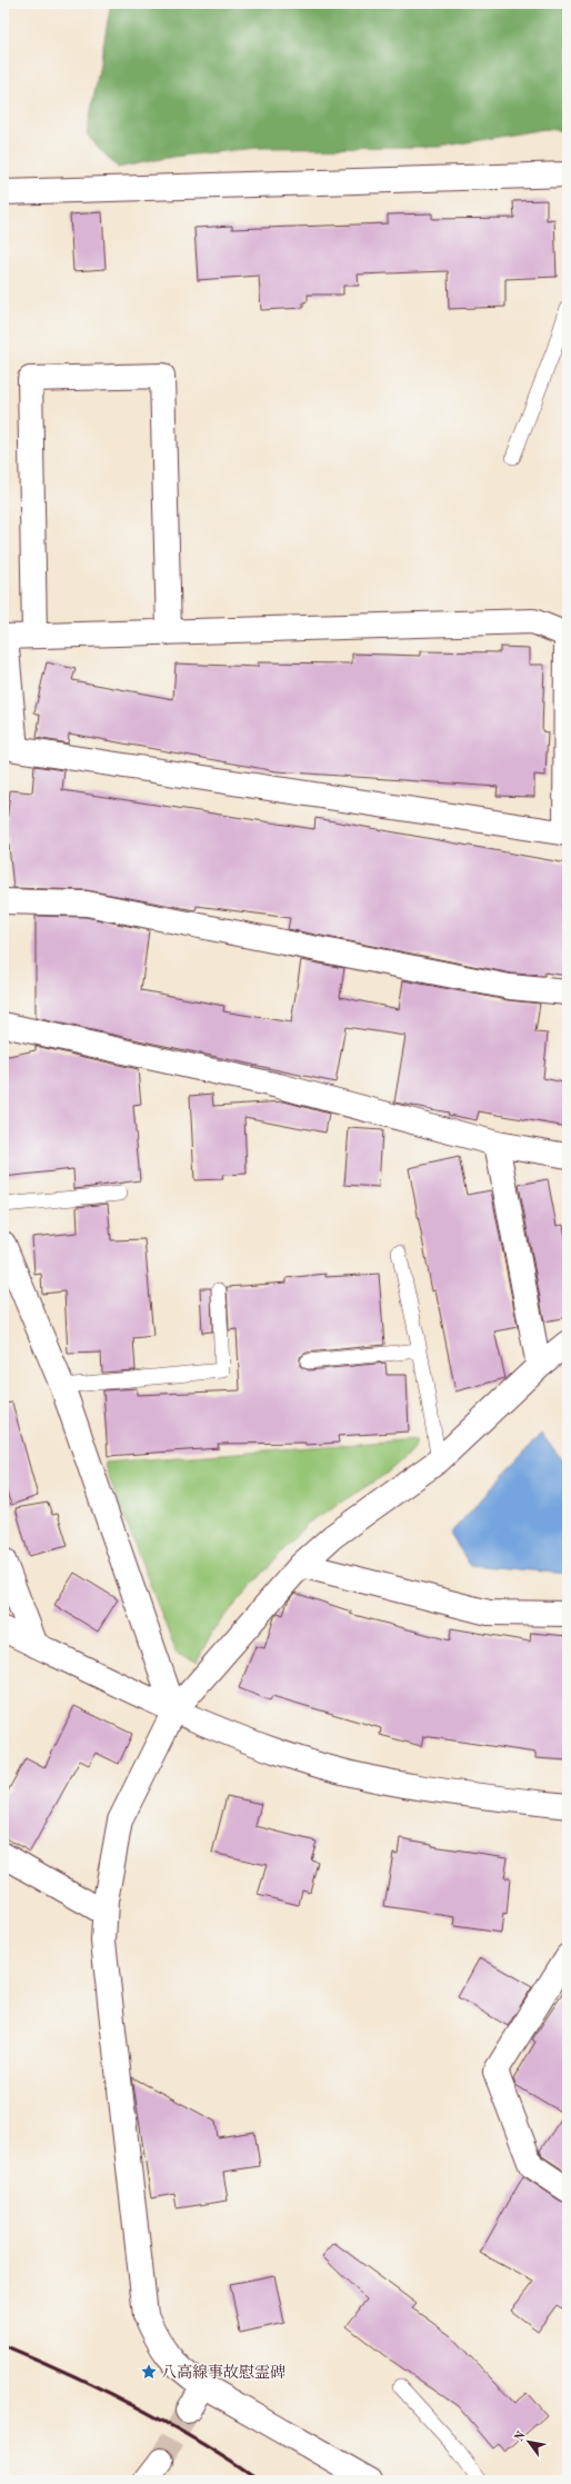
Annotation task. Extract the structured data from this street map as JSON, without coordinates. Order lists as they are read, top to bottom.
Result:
{
  "places": {
    "place": ["八高線事故慰霊碑"]
  },
  "north": "top left"
}
